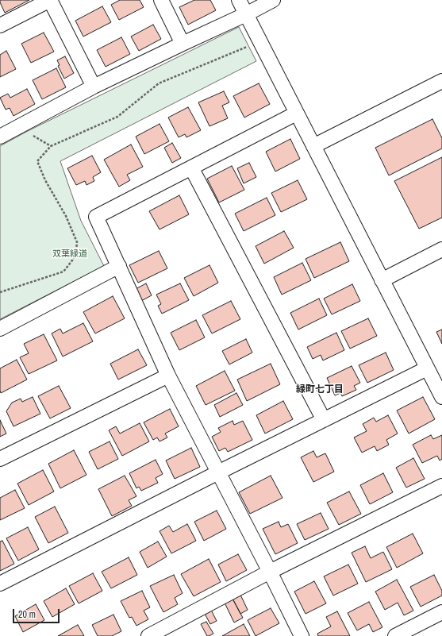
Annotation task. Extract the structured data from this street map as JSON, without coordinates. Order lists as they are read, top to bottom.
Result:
{
  "districts": ["緑町七丁目"],
  "parks": ["双葉緑道"],
  "scale_bar": "20 m"
}
